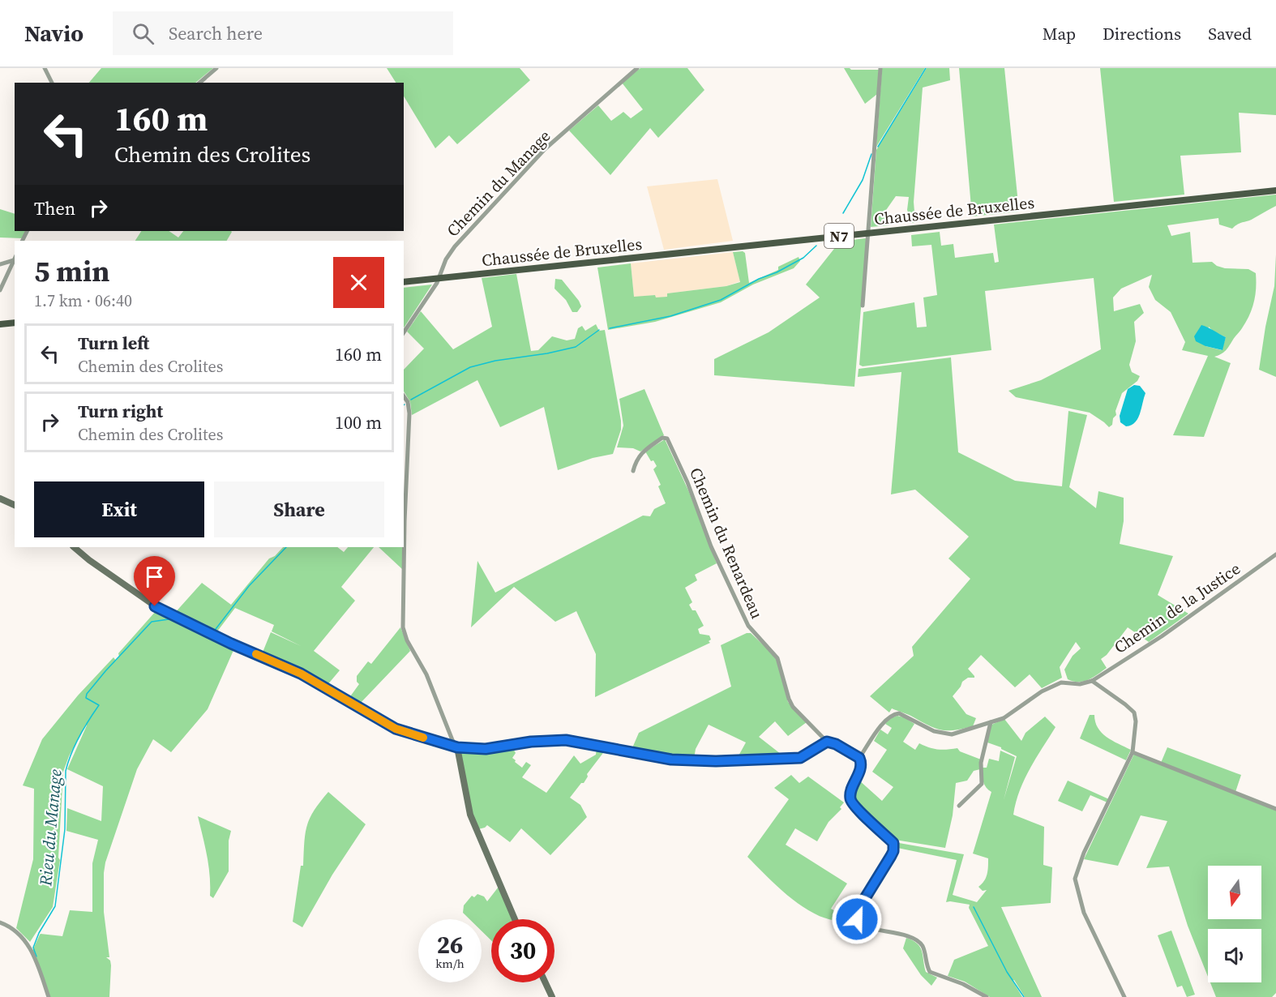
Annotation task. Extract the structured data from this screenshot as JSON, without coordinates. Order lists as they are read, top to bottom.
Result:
{
  "streets": {
    "main road": ["Chaussée de Bruxelles", "N7"],
    "street": ["Chemin du Manage", "Chemin du Renardeau", "Chemin de la Justice"]
  },
  "crossings": [
    ["Chemin du Manage", "Chaussée de Bruxelles"]
  ],
  "water": ["Rieu du Manage"],
  "north": "bottom",
  "page": {
    "header": "Navio",
    "search": "Search here",
    "nav": ["Map", "Directions", "Saved"],
    "turn": ["160 m", "Chemin des Crolites"],
    "then": "Then",
    "heading": ["5 min", "1.7 km · 06:40"],
    "list": [
      {
        "name": "Turn left",
        "note": "Chemin des Crolites",
        "value": "160 m"
      },
      {
        "name": "Turn right",
        "note": "Chemin des Crolites",
        "value": "100 m"
      }
    ],
    "buttons": ["Exit", "Share"],
    "speed": "26 km/h",
    "limit": "30"
  }
}
